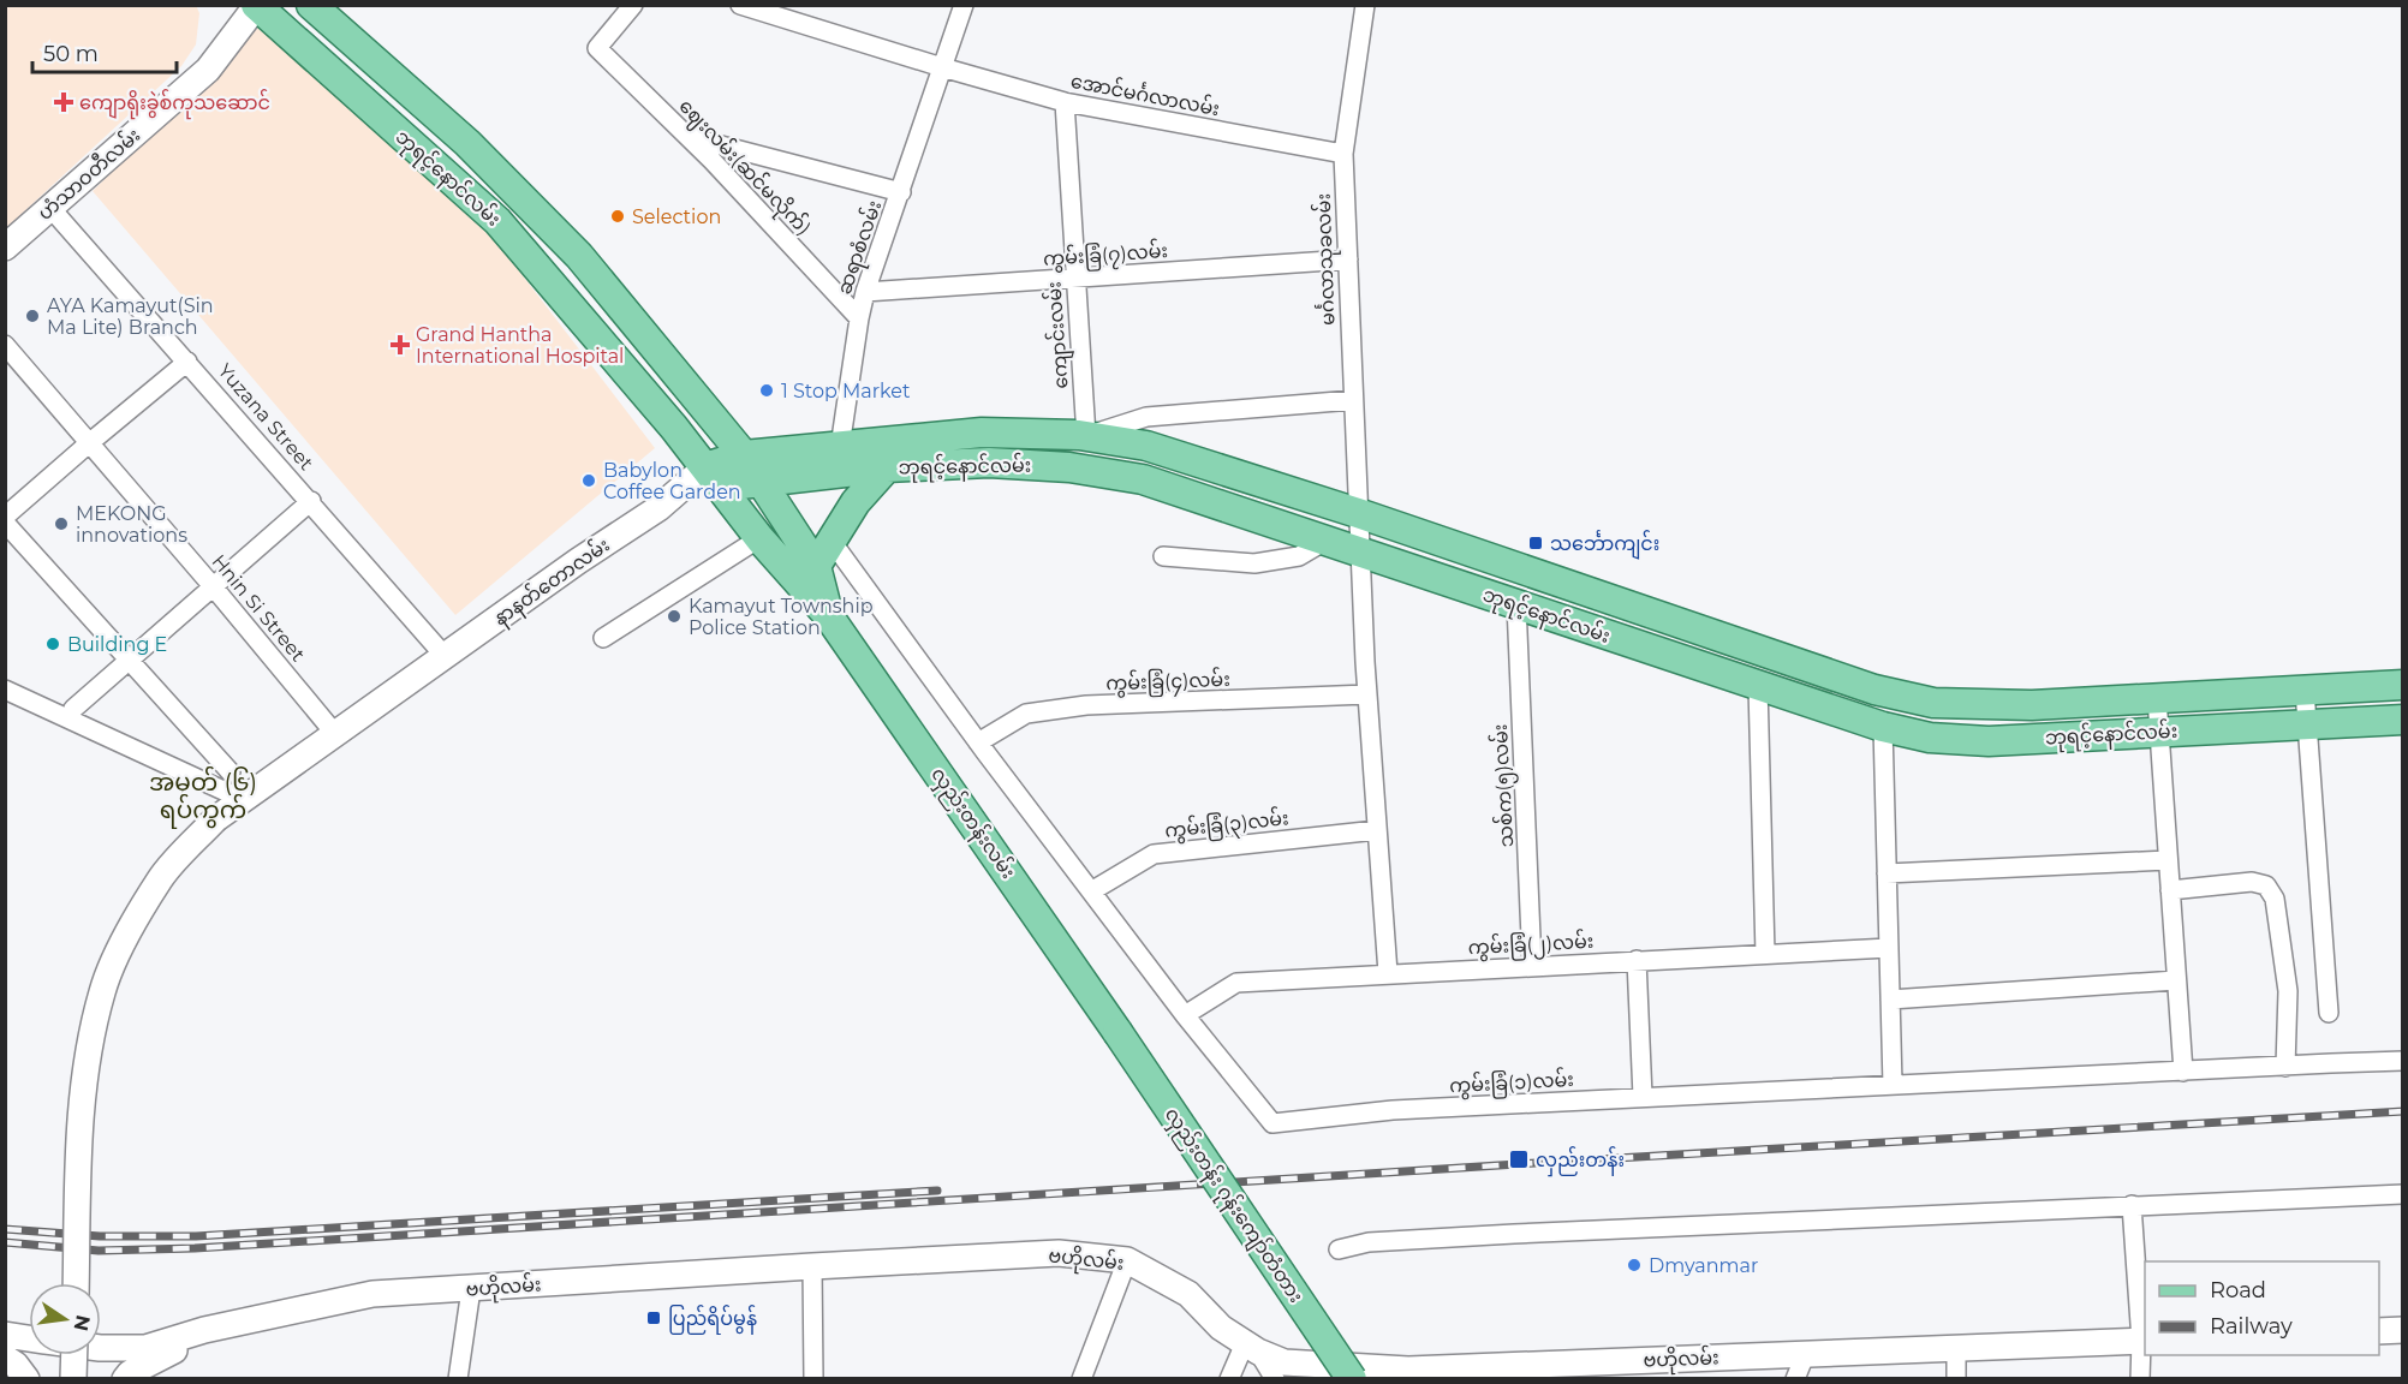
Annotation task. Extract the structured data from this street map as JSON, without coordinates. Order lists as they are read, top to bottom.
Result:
{
  "streets": {
    "main road": [
      "ဟံသာဝတီလမ်း",
      "ဘုရင့်နောင်လမ်း",
      "နာနတ်တောလမ်း",
      "လှည်းတန်းလမ်း",
      "လှည်းတန်း ဂုန်းကျော်တံတား",
      "ဗဟိုလမ်း"
    ],
    "street": [
      "အောင်မင်္ဂလာလမ်း",
      "ဈေးလမ်း(ဆင်မလိုက်)",
      "ဆရာစံလမ်း",
      "ကွမ်းခြံ(၇)လမ်း",
      "မင်္ဂလာသုခလမ်း",
      "ကျောင်းလမ်း",
      "Yuzana Street",
      "Hnin Si Street",
      "ကွမ်းခြံ(၄)လမ်း",
      "သစ်က(၅)လမ်း",
      "ကွမ်းခြံ(၃)လမ်း",
      "ကွမ်းခြံ(၂)လမ်း",
      "ကွမ်းခြံ(၁)လမ်း"
    ]
  },
  "crossings": [
    ["အောင်မင်္ဂလာလမ်း", "ဆရာစံလမ်း"],
    ["အောင်မင်္ဂလာလမ်း", "မင်္ဂလာသုခလမ်း"],
    ["အောင်မင်္ဂလာလမ်း", "ကျောင်းလမ်း"],
    ["ဈေးလမ်း(ဆင်မလိုက်)", "ဆရာစံလမ်း"],
    ["ဟံသာဝတီလမ်း", "ဘုရင့်နောင်လမ်း"],
    ["ဟံသာဝတီလမ်း", "Yuzana Street"],
    ["ဘုရင့်နောင်လမ်း", "ဆရာစံလမ်း"],
    ["ဘုရင့်နောင်လမ်း", "မင်္ဂလာသုခလမ်း"],
    ["ဘုရင့်နောင်လမ်း", "ကျောင်းလမ်း"],
    ["ဘုရင့်နောင်လမ်း", "နာနတ်တောလမ်း"],
    ["ဘုရင့်နောင်လမ်း", "သစ်က(၅)လမ်း"],
    ["ဘုရင့်နောင်လမ်း", "လှည်းတန်းလမ်း"],
    ["ဆရာစံလမ်း", "ကွမ်းခြံ(၇)လမ်း"],
    ["ကွမ်းခြံ(၇)လမ်း", "မင်္ဂလာသုခလမ်း"],
    ["ကွမ်းခြံ(၇)လမ်း", "ကျောင်းလမ်း"],
    ["မင်္ဂလာသုခလမ်း", "ကွမ်းခြံ(၄)လမ်း"],
    ["မင်္ဂလာသုခလမ်း", "ကွမ်းခြံ(၃)လမ်း"],
    ["မင်္ဂလာသုခလမ်း", "ကွမ်းခြံ(၂)လမ်း"],
    ["Yuzana Street", "နာနတ်တောလမ်း"],
    ["နာနတ်တောလမ်း", "Hnin Si Street"],
    ["နာနတ်တောလမ်း", "လှည်းတန်းလမ်း"],
    ["သစ်က(၅)လမ်း", "ကွမ်းခြံ(၂)လမ်း"],
    ["လှည်းတန်းလမ်း", "လှည်းတန်း ဂုန်းကျော်တံတား"],
    ["ကွမ်းခြံ(၂)လမ်း", "ကွမ်းခြံ(၁)လမ်း"]
  ],
  "districts": ["အမှတ် (၆) ရပ်ကွက်"],
  "places": {
    "health": ["ကျောရိုးခွဲစ်ကုသဆောင်", "Grand Hantha International Hospital"],
    "other": [
      "Selection",
      "AYA Kamayut(Sin Ma Lite) Branch",
      "1 Stop Market",
      "Babylon Coffee Garden",
      "MEKONG innovations",
      "Kamayut Township Police Station",
      "Building E",
      "Dmyanmar"
    ],
    "transit": ["သင်္ဘောကျင်း", "လှည်းတန်း", "ပြည်ရိပ်မွန်"]
  },
  "legend": ["Road", "Railway"],
  "scale_bar": "50 m",
  "north": "right"
}
